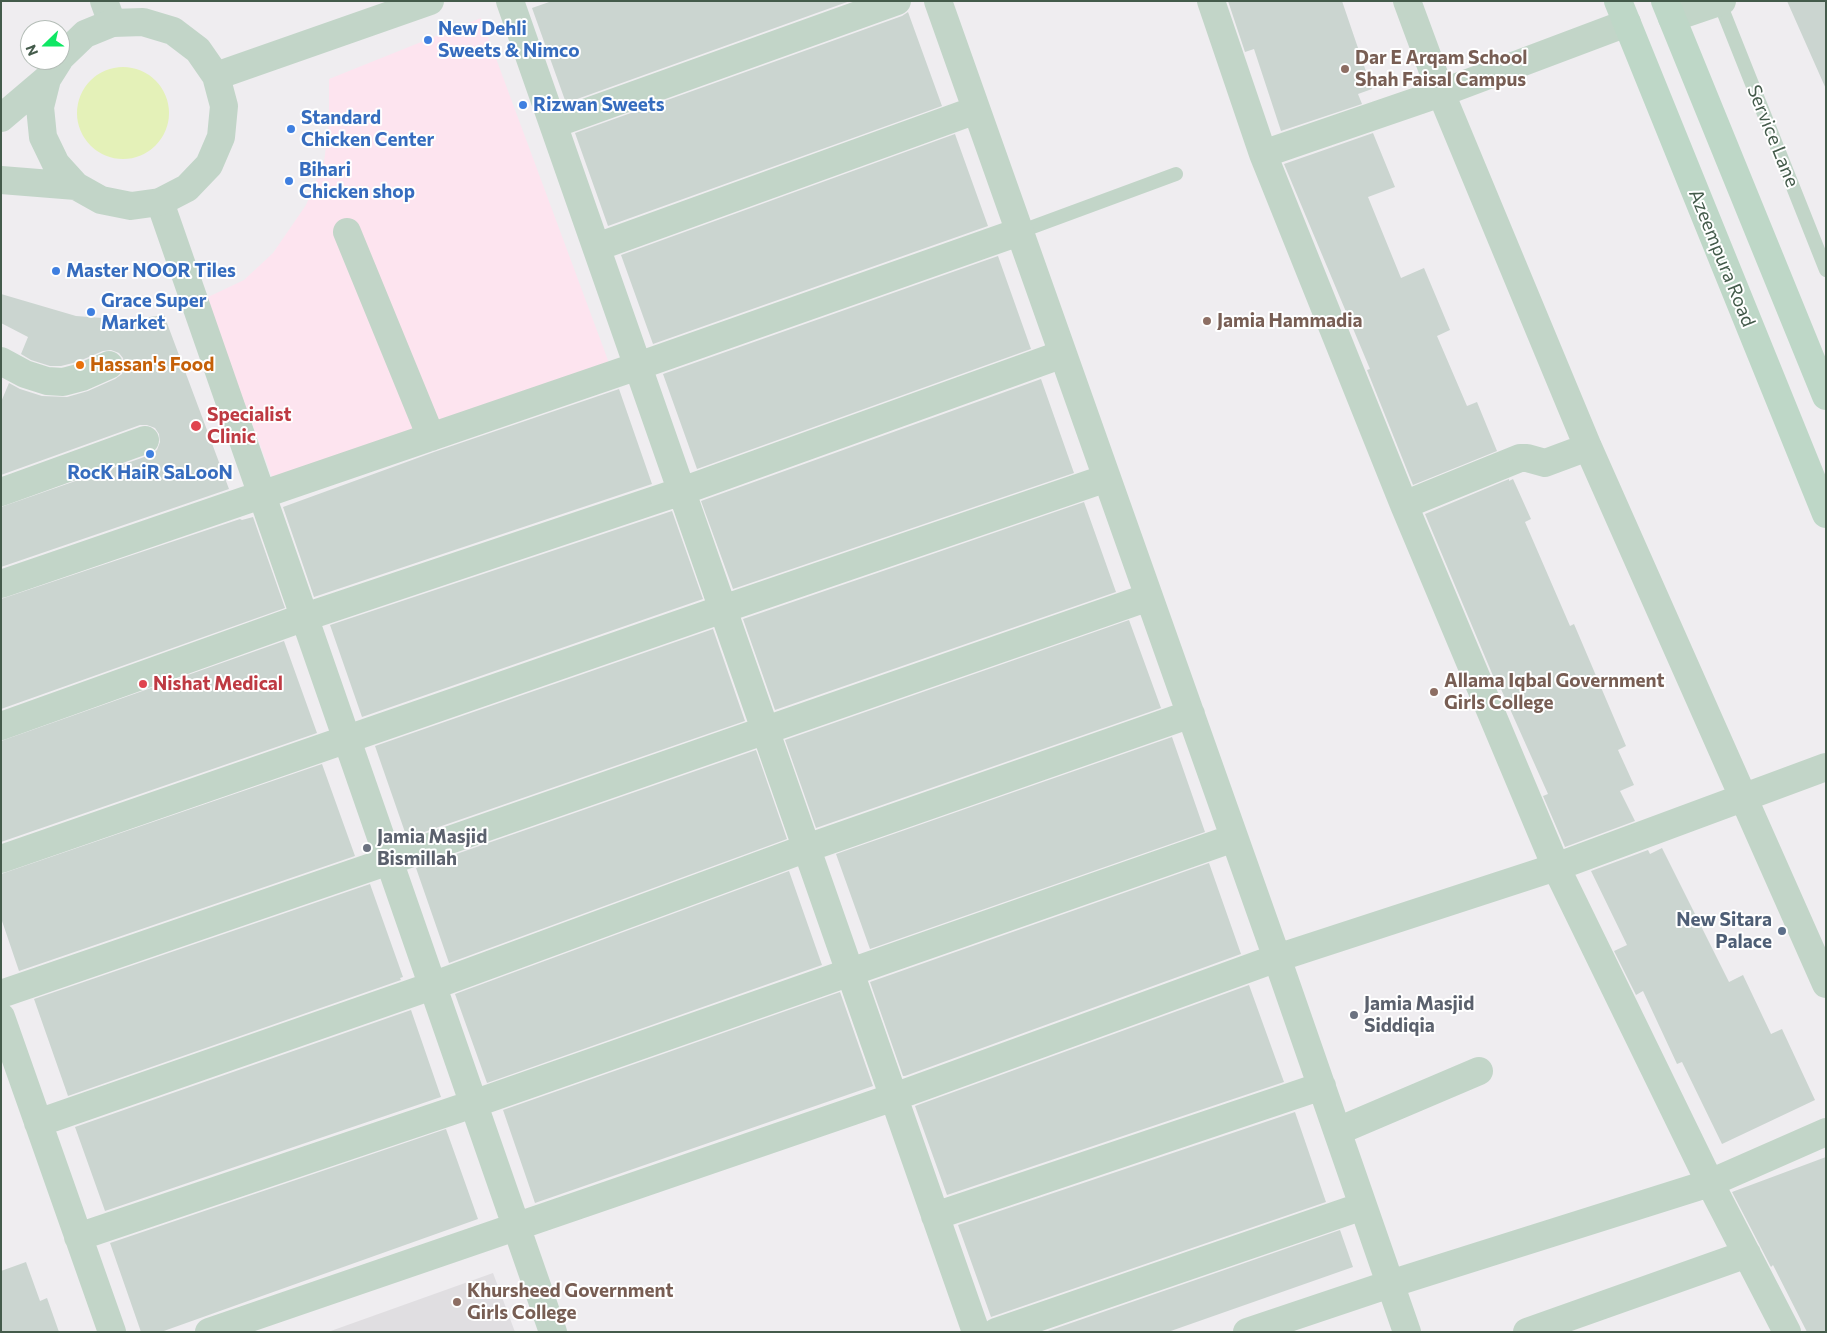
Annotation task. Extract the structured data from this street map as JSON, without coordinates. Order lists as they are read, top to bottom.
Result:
{
  "streets": {
    "main road": ["Azeempura Road"],
    "lane": ["Service Lane"]
  },
  "places": [
    "New Dehli Sweets & Nimco",
    "Dar E Arqam School Shah Faisal Campus",
    "Rizwan Sweets",
    "Standard Chicken Center",
    "Bihari Chicken shop",
    "Master NOOR Tiles",
    "Grace Super Market",
    "Jamia Hammadia",
    "Hassan's Food",
    "Specialist Clinic",
    "RocK HaiR SaLooN",
    "Nishat Medical",
    "Allama Iqbal Government Girls College",
    "Jamia Masjid Bismillah",
    "New Sitara Palace",
    "Jamia Masjid Siddiqia",
    "Khursheed Government Girls College"
  ],
  "north": "left"
}
